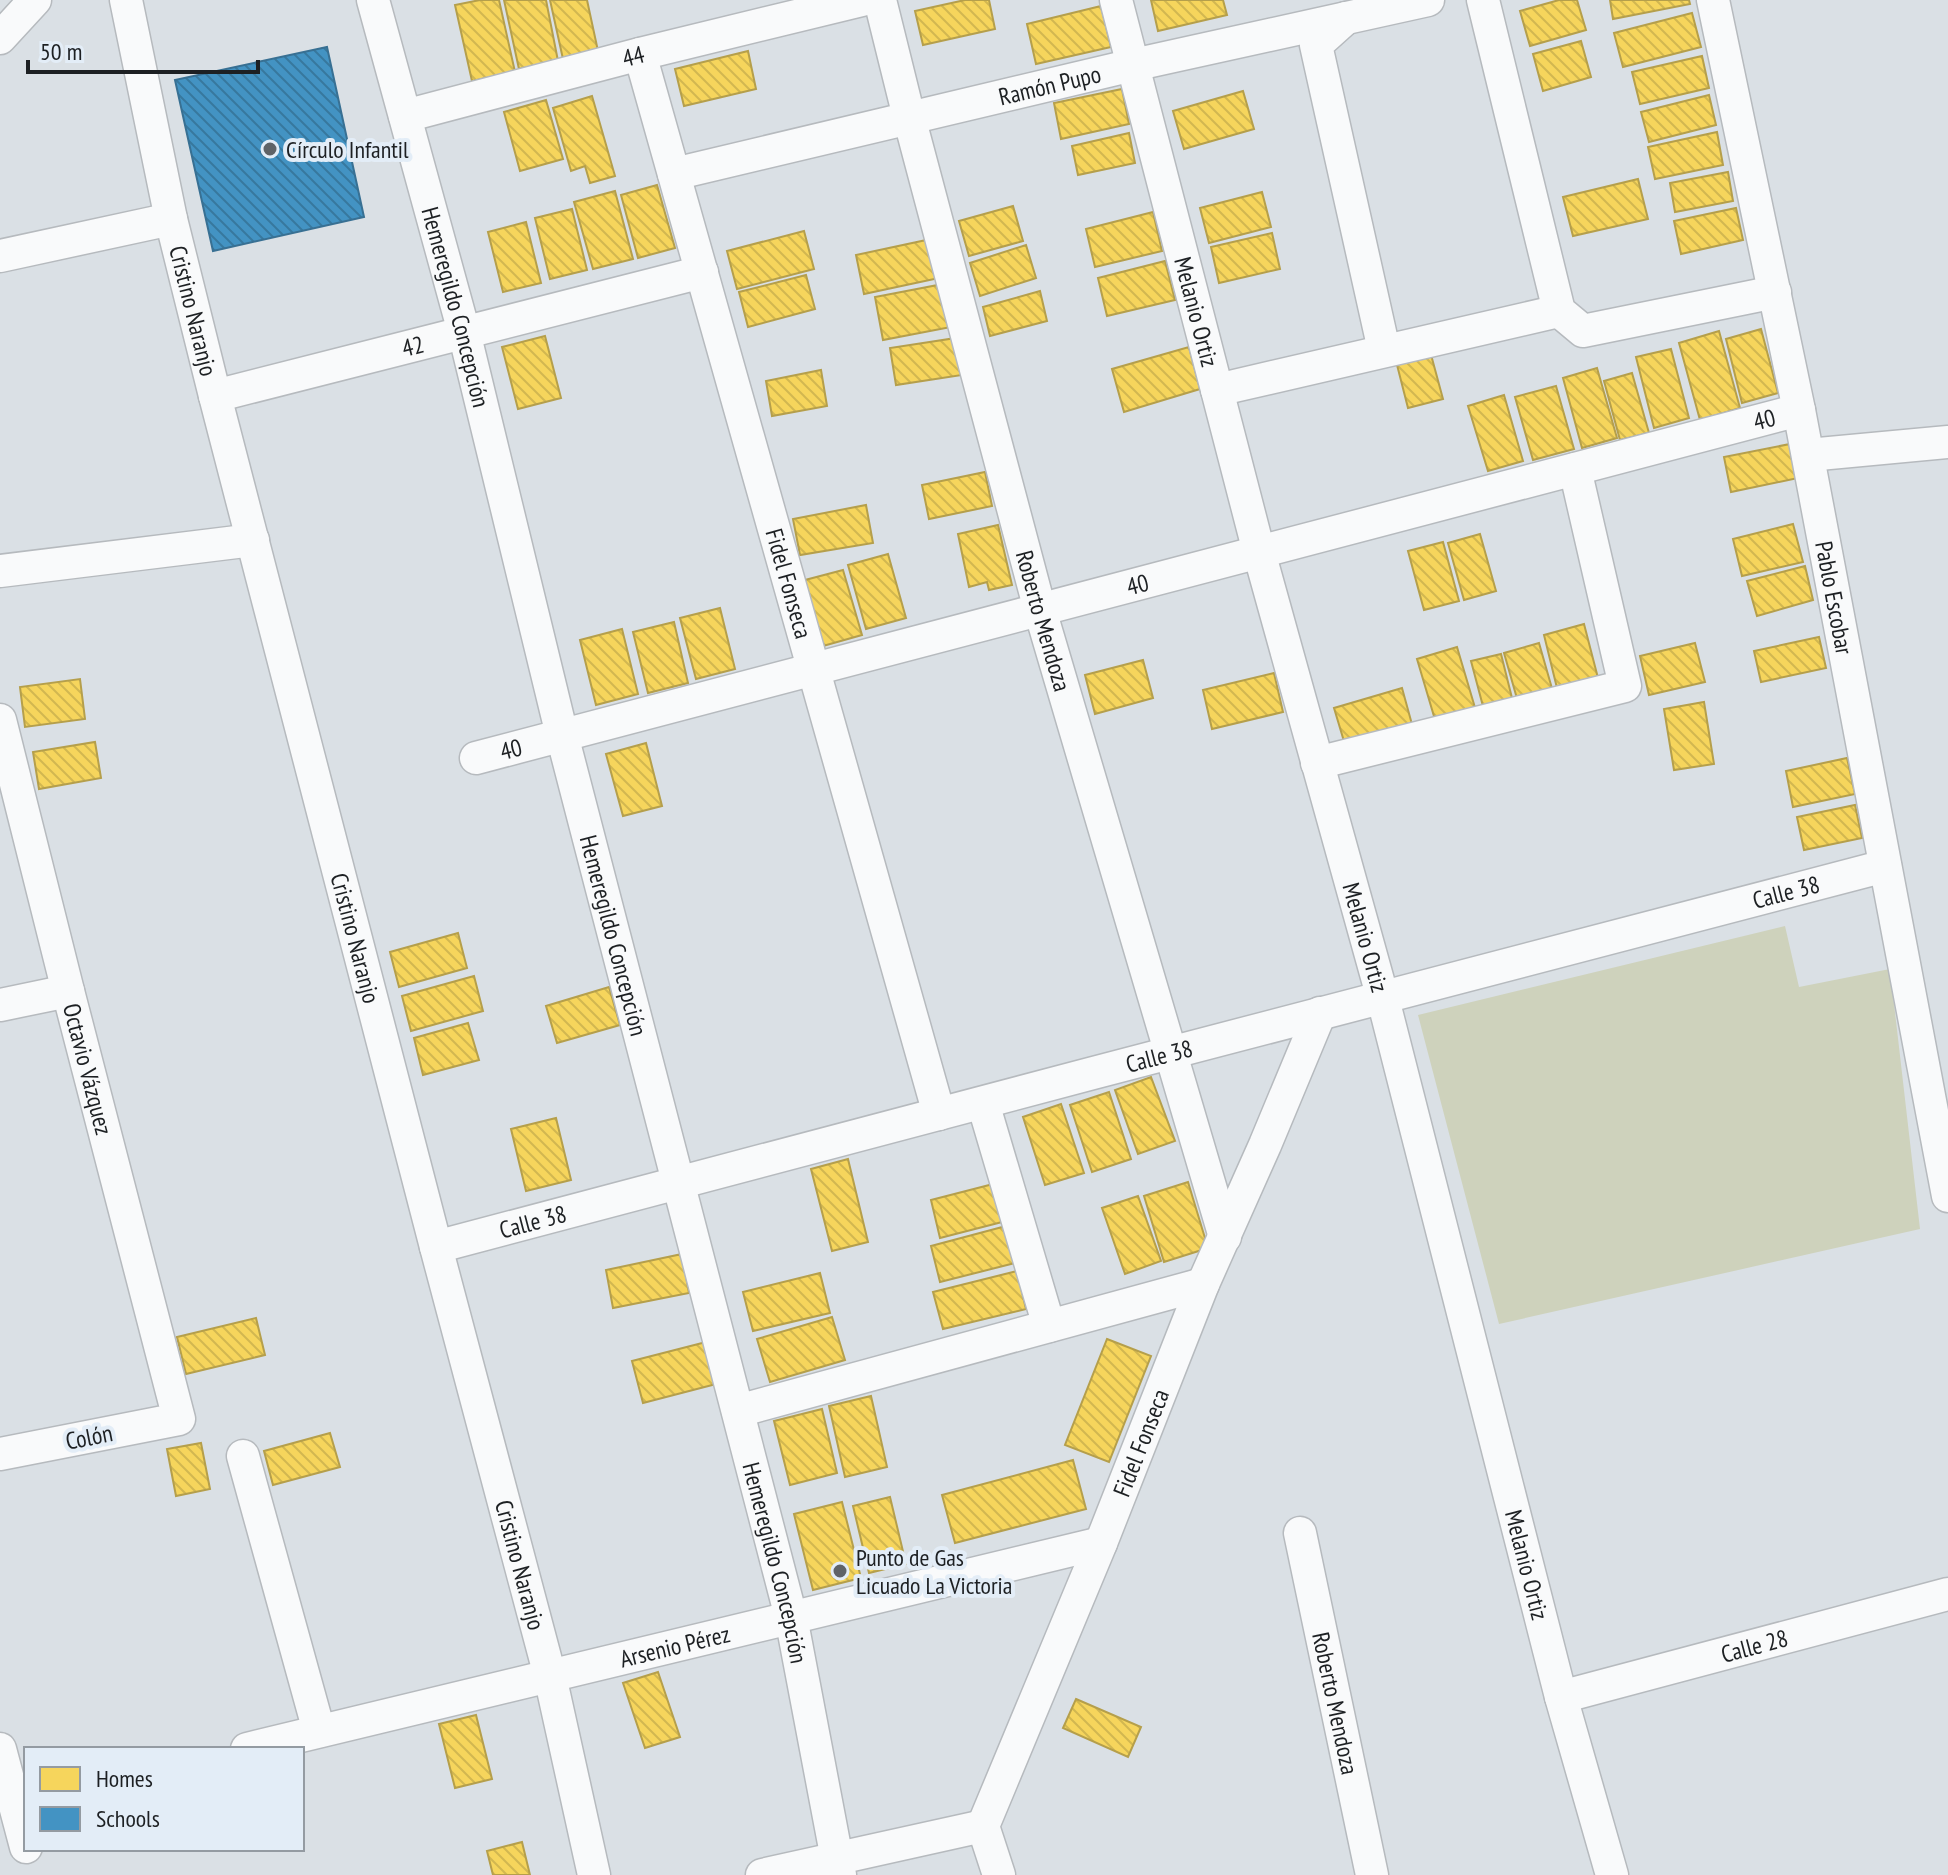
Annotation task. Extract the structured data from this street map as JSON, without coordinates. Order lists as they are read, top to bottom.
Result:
{
  "streets": {
    "street": [
      "44",
      "Ramón Pupo",
      "Hemeregildo Concepción",
      "Cristino Naranjo",
      "Melanio Ortiz",
      "42",
      "40",
      "Fidel Fonseca",
      "Pablo Escobar",
      "Roberto Mendoza",
      "Calle 38",
      "Octavio Vázquez",
      "Colón",
      "Calle 28",
      "Arsenio Pérez"
    ]
  },
  "crossings": [
    ["44", "Hemeregildo Concepción"],
    ["44", "Fidel Fonseca"],
    ["Ramón Pupo", "Melanio Ortiz"],
    ["Ramón Pupo", "Fidel Fonseca"],
    ["Ramón Pupo", "Roberto Mendoza"],
    ["Hemeregildo Concepción", "42"],
    ["Hemeregildo Concepción", "40"],
    ["Hemeregildo Concepción", "Calle 38"],
    ["Hemeregildo Concepción", "Arsenio Pérez"],
    ["Cristino Naranjo", "42"],
    ["Cristino Naranjo", "Calle 38"],
    ["Cristino Naranjo", "Arsenio Pérez"],
    ["Melanio Ortiz", "40"],
    ["Melanio Ortiz", "Calle 38"],
    ["Melanio Ortiz", "Calle 28"],
    ["42", "Fidel Fonseca"],
    ["40", "Fidel Fonseca"],
    ["40", "Pablo Escobar"],
    ["40", "Roberto Mendoza"],
    ["Fidel Fonseca", "Roberto Mendoza"],
    ["Fidel Fonseca", "Calle 38"],
    ["Fidel Fonseca", "Arsenio Pérez"],
    ["Pablo Escobar", "Calle 38"],
    ["Roberto Mendoza", "Calle 38"],
    ["Octavio Vázquez", "Colón"]
  ],
  "places": ["Círculo Infantil", "Punto de Gas Licuado La Victoria"],
  "legend": ["Homes", "Schools"],
  "scale_bar": "50 m"
}
